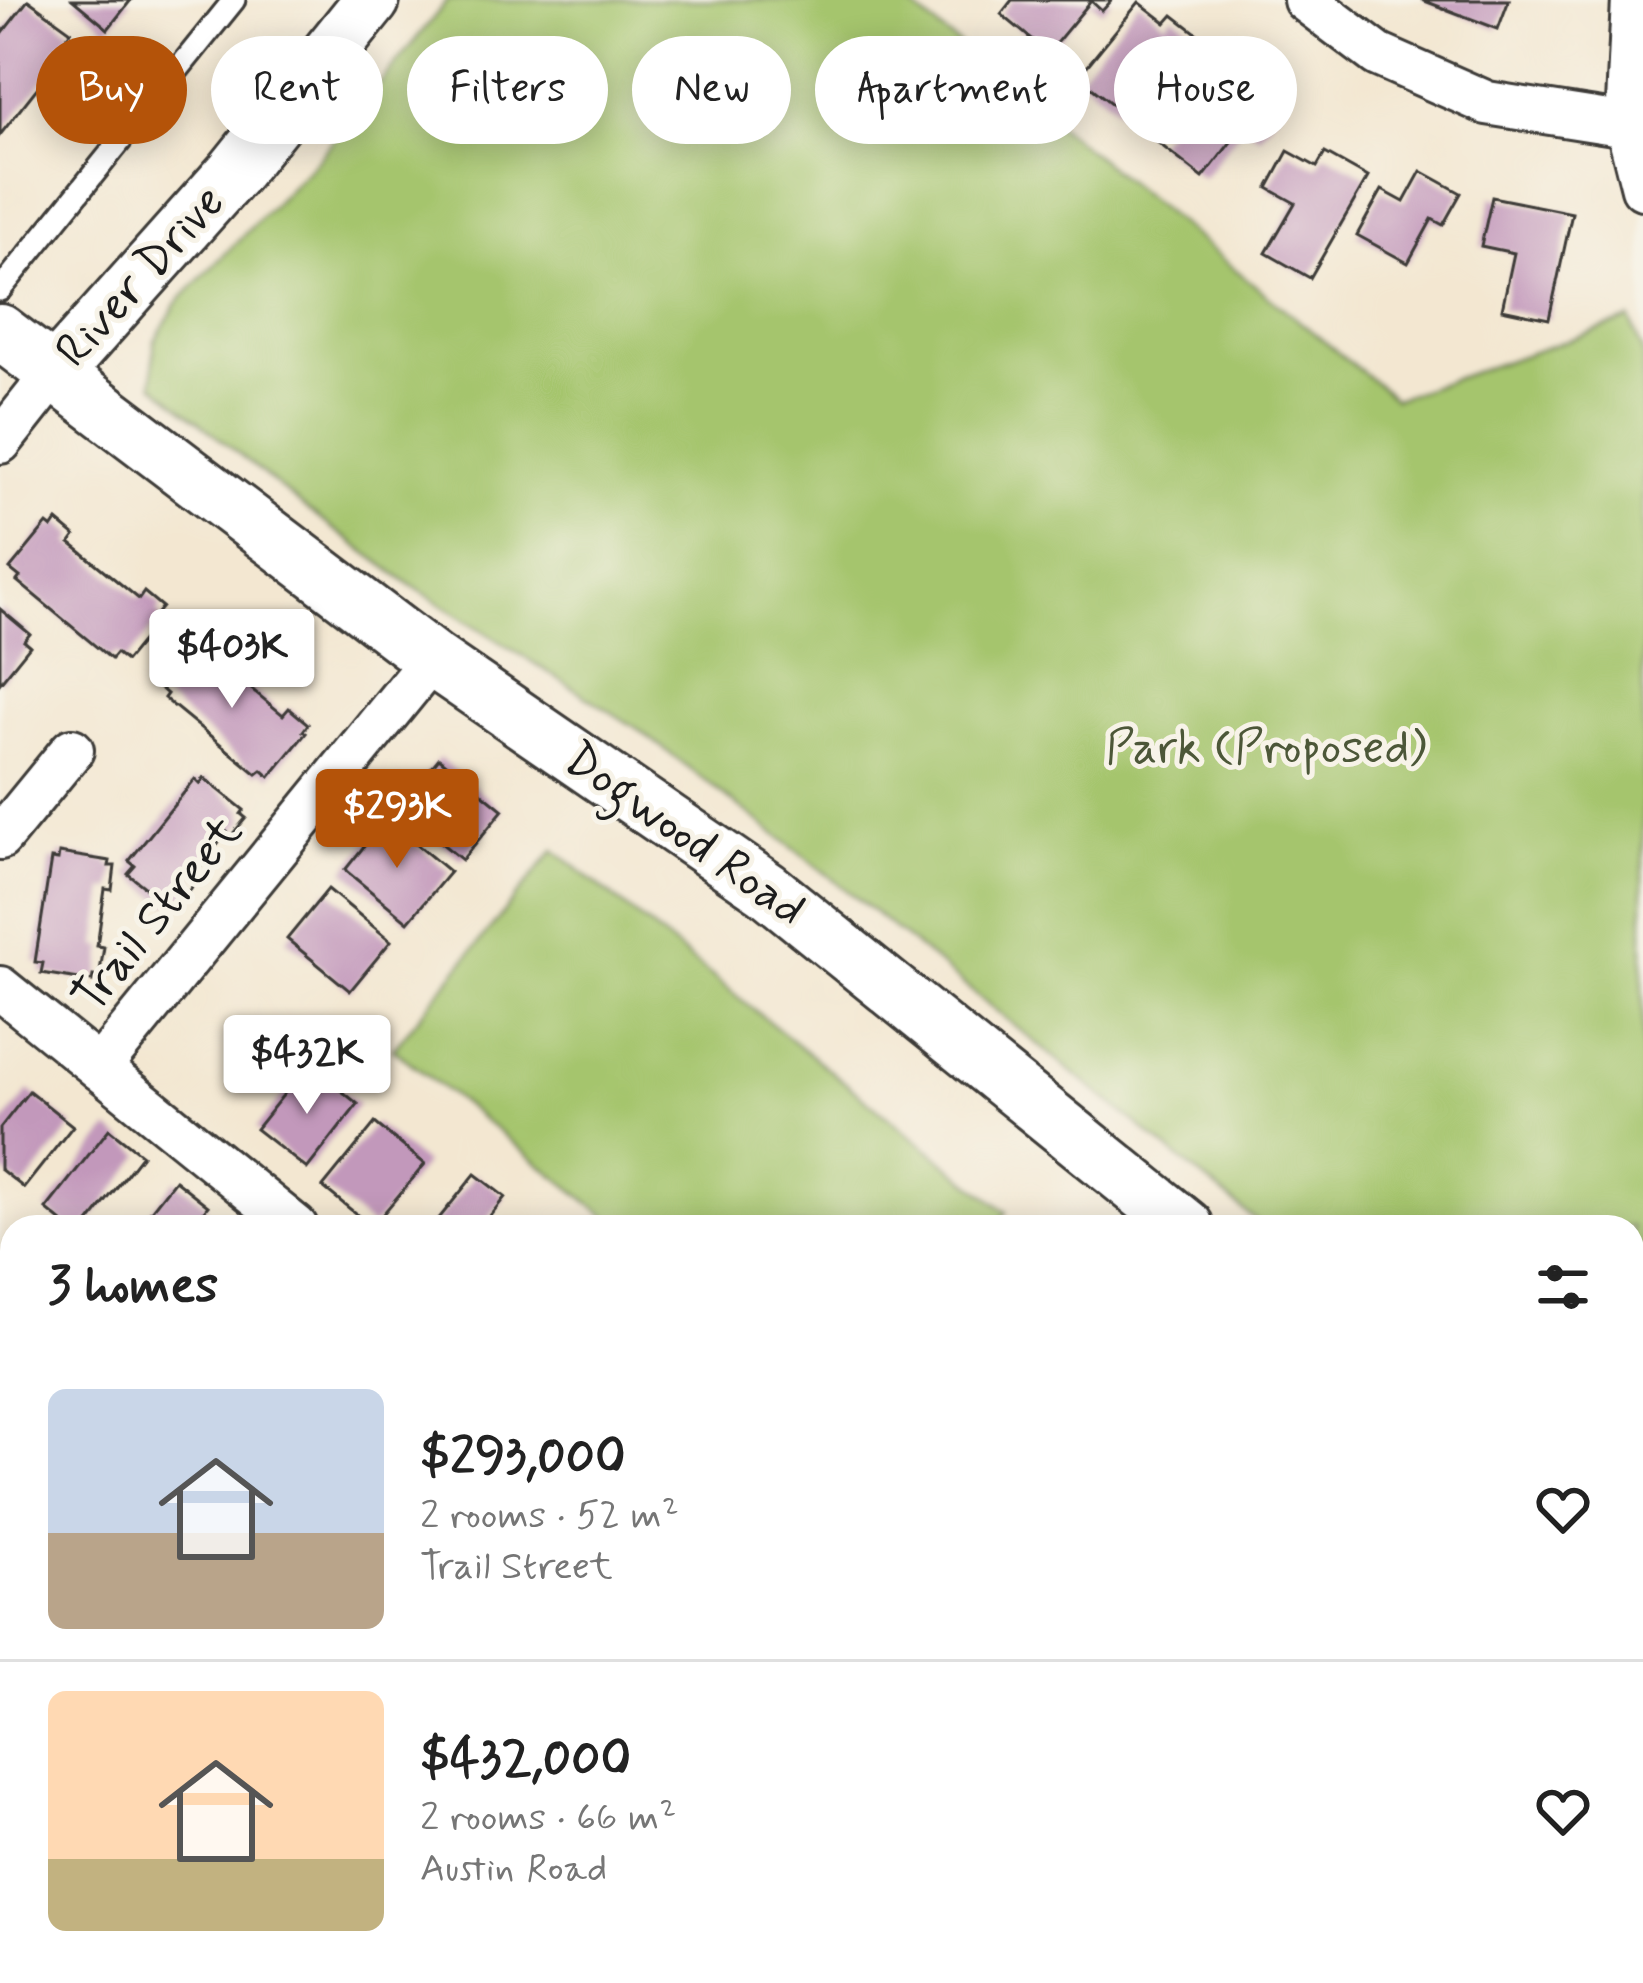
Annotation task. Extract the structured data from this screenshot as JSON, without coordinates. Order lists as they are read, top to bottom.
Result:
{
  "streets": {
    "street": ["River Drive", "Dogwood Road", "Trail Street"]
  },
  "crossings": [
    ["River Drive", "Dogwood Road"],
    ["Dogwood Road", "Trail Street"]
  ],
  "parks": ["Park (Proposed)"],
  "page": {
    "chip": [
      "Buy",
      "Rent",
      "Filters",
      "New",
      "Apartment",
      "House"
    ],
    "price": ["$403K", "$293K", "$432K"],
    "heading": "3 homes",
    "list": [
      {
        "name": "$293,000",
        "note": "2 rooms · 52 m² · Trail Street"
      },
      {
        "name": "$432,000",
        "note": "2 rooms · 66 m² · Austin Road"
      }
    ]
  }
}
